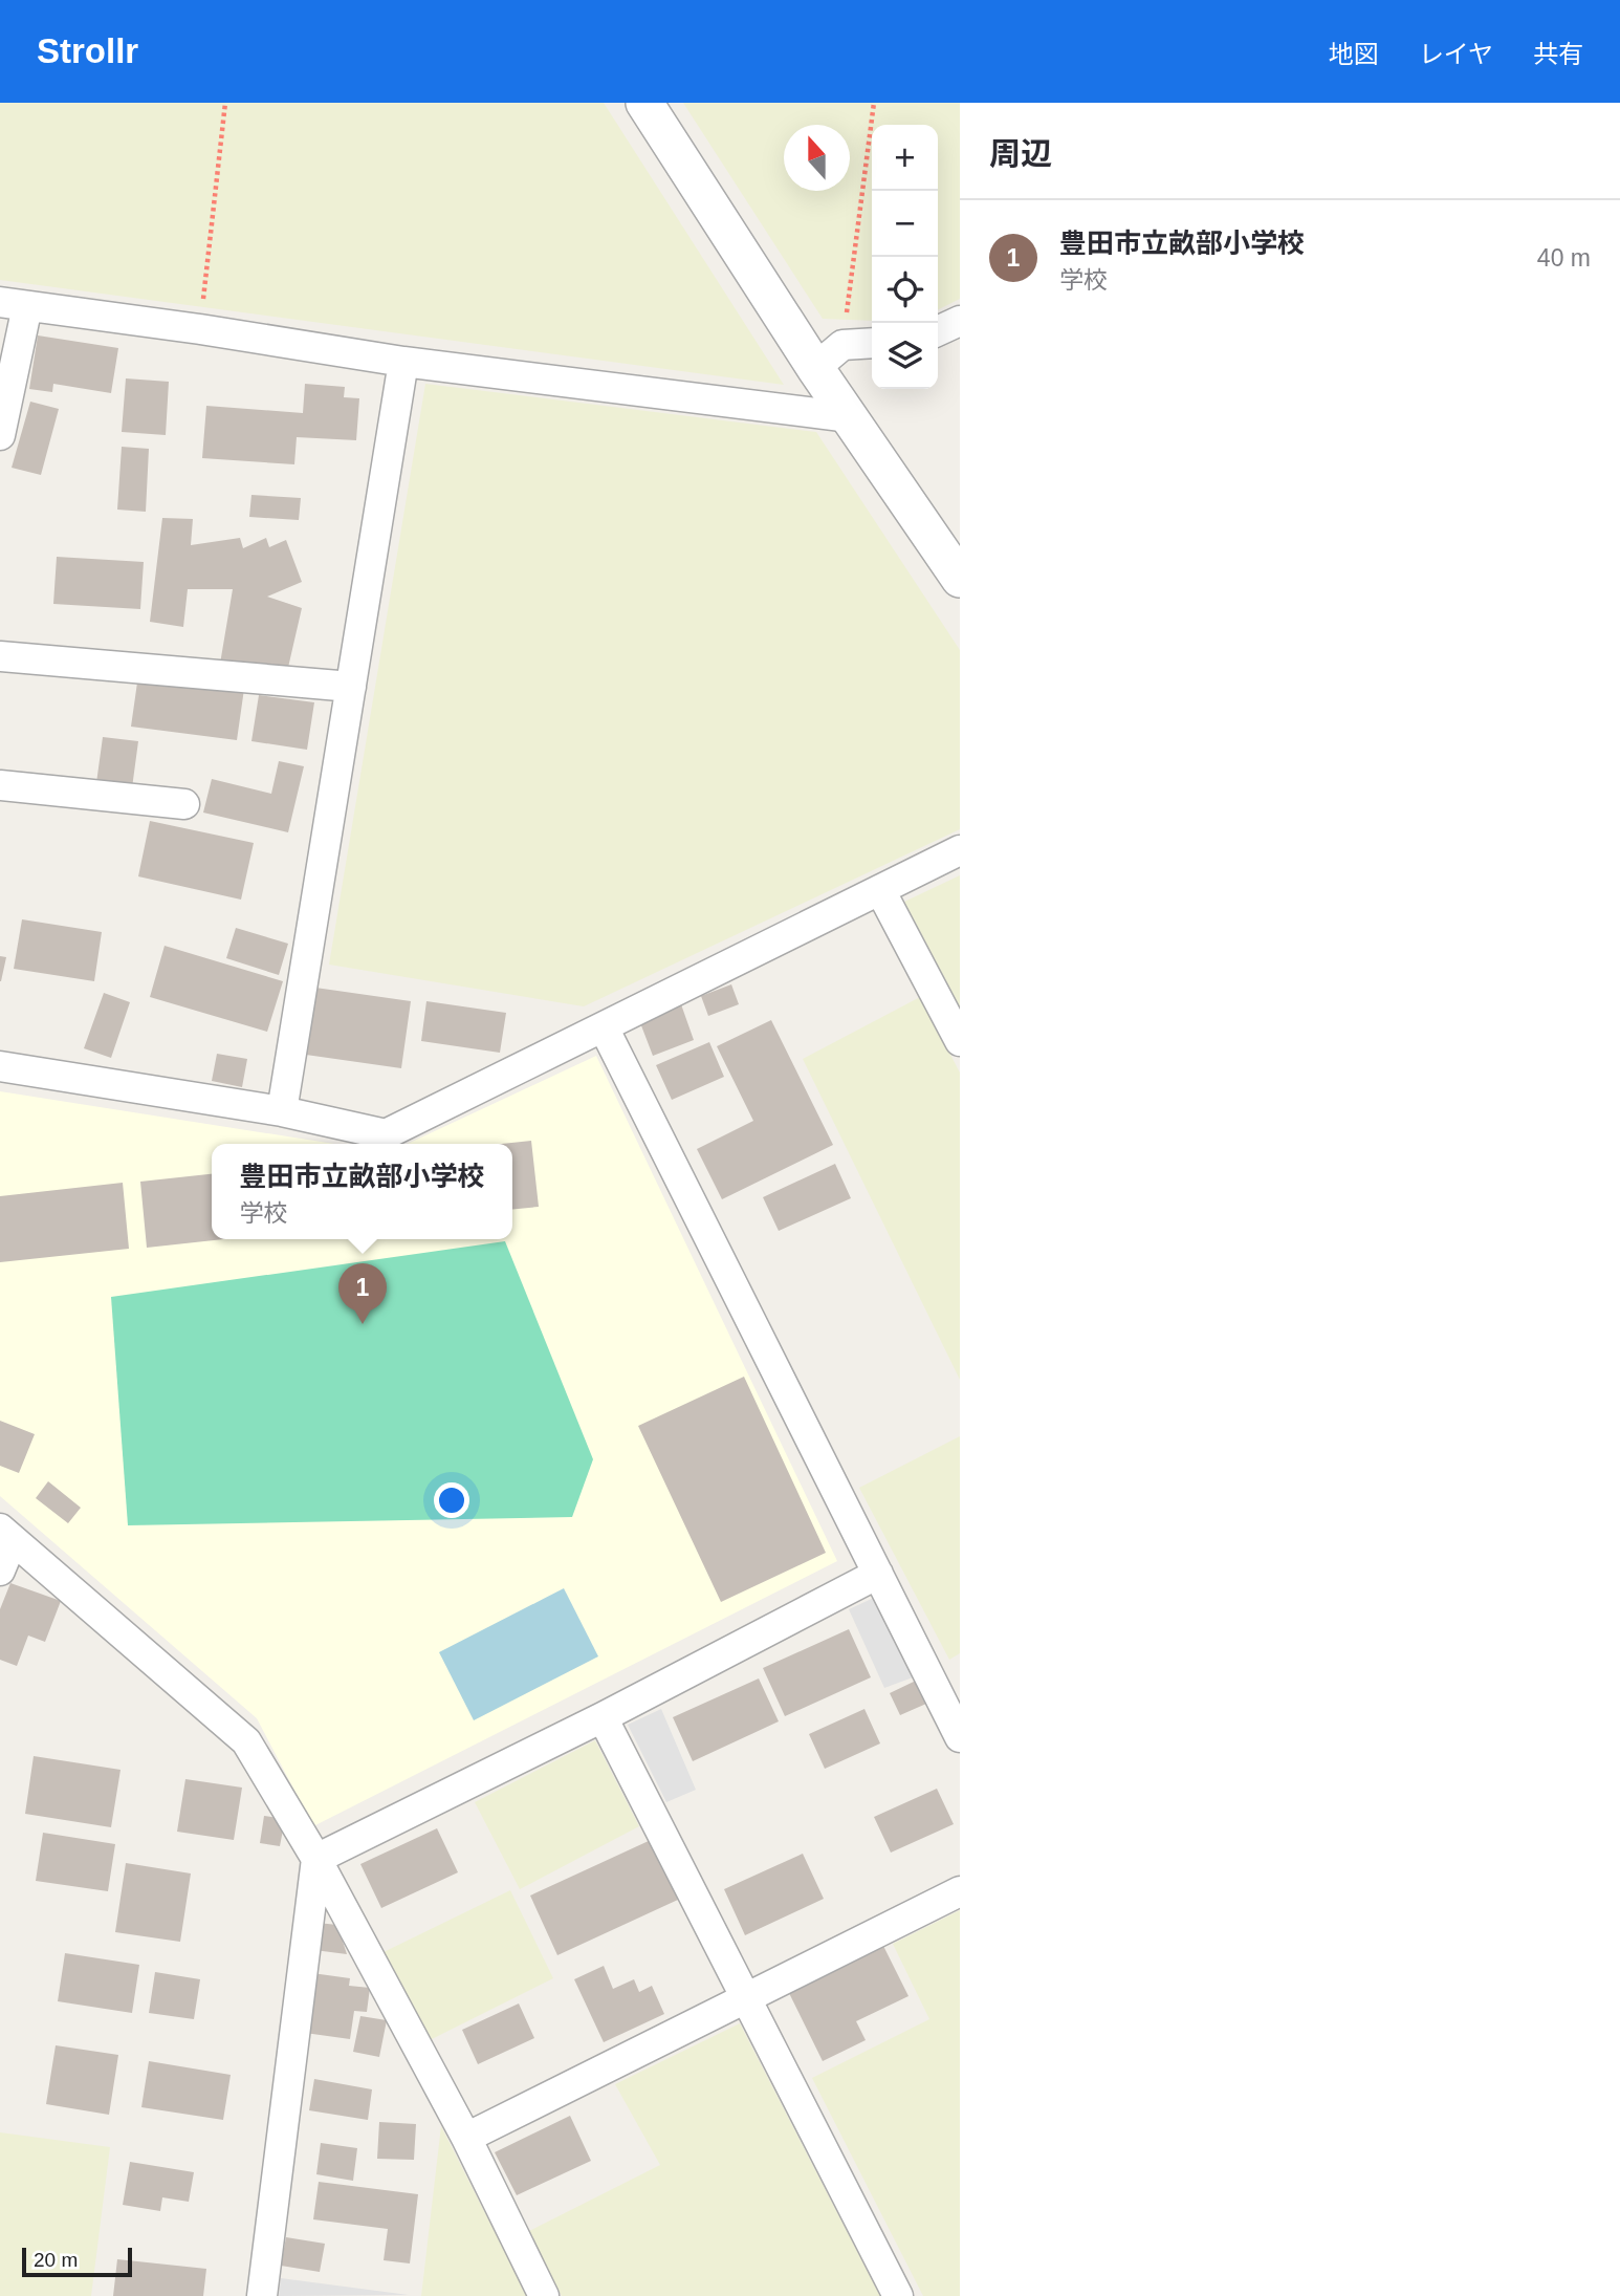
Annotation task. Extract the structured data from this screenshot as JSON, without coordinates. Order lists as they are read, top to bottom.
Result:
{
  "scale_bar": "20 m",
  "north": "top",
  "page": {
    "header": "Strollr",
    "nav": ["地図", "レイヤ", "共有"],
    "heading": "周辺",
    "map_buttons": ["+", "−"],
    "list": [
      {
        "mark": "1",
        "name": "豊田市立畝部小学校",
        "note": "学校",
        "value": "40 m"
      }
    ],
    "popup": ["豊田市立畝部小学校", "学校"],
    "pins": "1",
    "scale": "20 m"
  }
}
